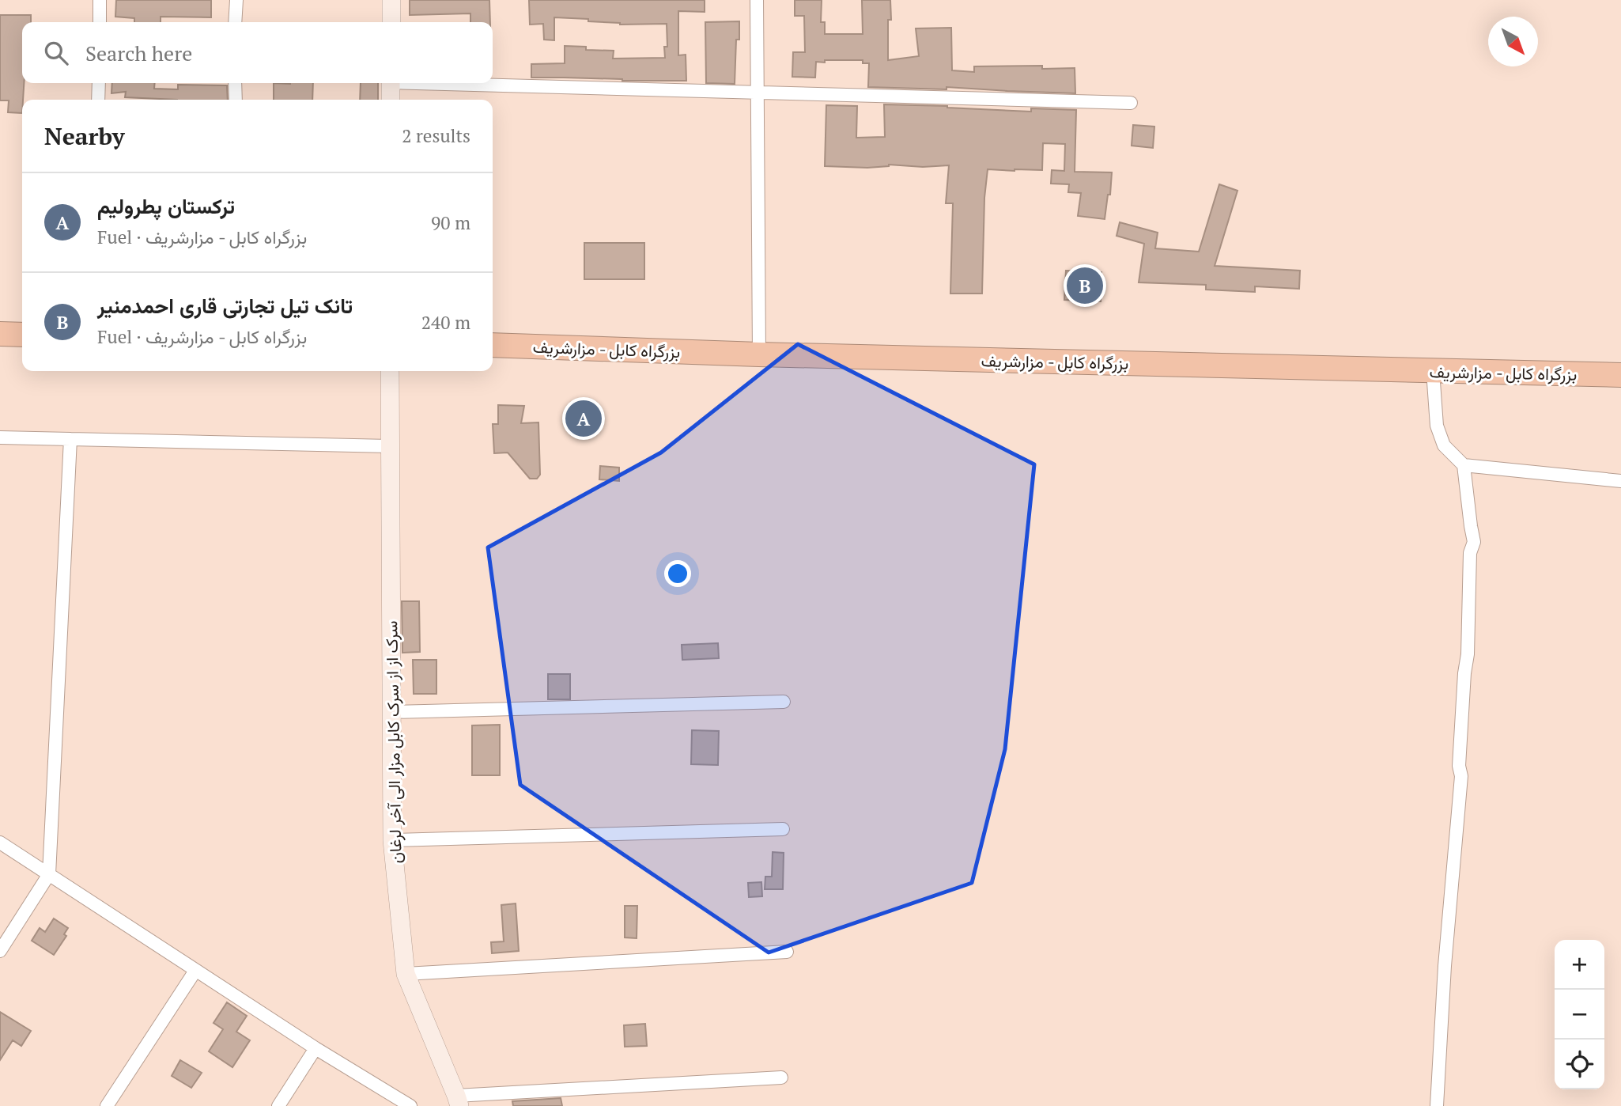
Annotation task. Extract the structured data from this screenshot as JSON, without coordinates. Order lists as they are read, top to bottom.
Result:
{
  "streets": {
    "highway": ["بزرگراه کابل - مزارشریف"],
    "street": ["سرک از از سرک کابل مزار الی آخر لرغان"]
  },
  "north": "bottom right",
  "page": {
    "search": "Search here",
    "heading": ["Nearby", "2 results"],
    "list": [
      {
        "mark": "A",
        "name": "ترکستان پطرولیم",
        "note": "Fuel · بزرگراه کابل - مزارشریف",
        "value": "90 m"
      },
      {
        "mark": "B",
        "name": "تانک تیل تجارتی قاری احمدمنیر",
        "note": "Fuel · بزرگراه کابل - مزارشریف",
        "value": "240 m"
      }
    ],
    "pins": ["B", "A"],
    "map_buttons": ["+", "−"]
  }
}
